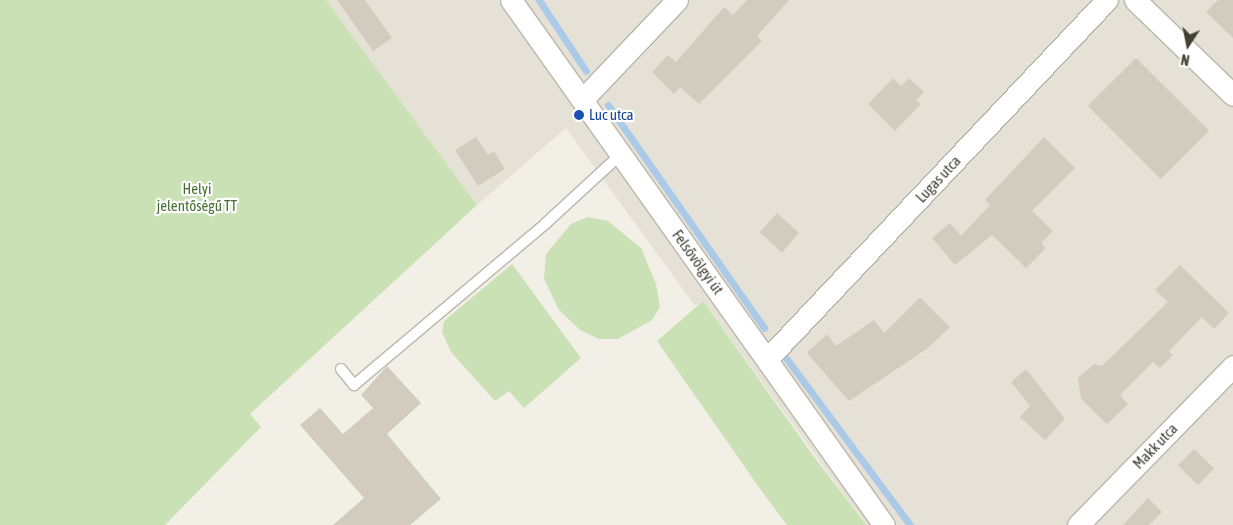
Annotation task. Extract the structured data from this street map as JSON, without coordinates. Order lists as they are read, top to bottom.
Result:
{
  "streets": {
    "street": ["Lugas utca", "Felsővölgyi út", "Makk utca"]
  },
  "crossings": [
    ["Lugas utca", "Felsővölgyi út"]
  ],
  "parks": ["Helyi jelentőségű TT"],
  "places": ["Luc utca"],
  "north": "bottom"
}
